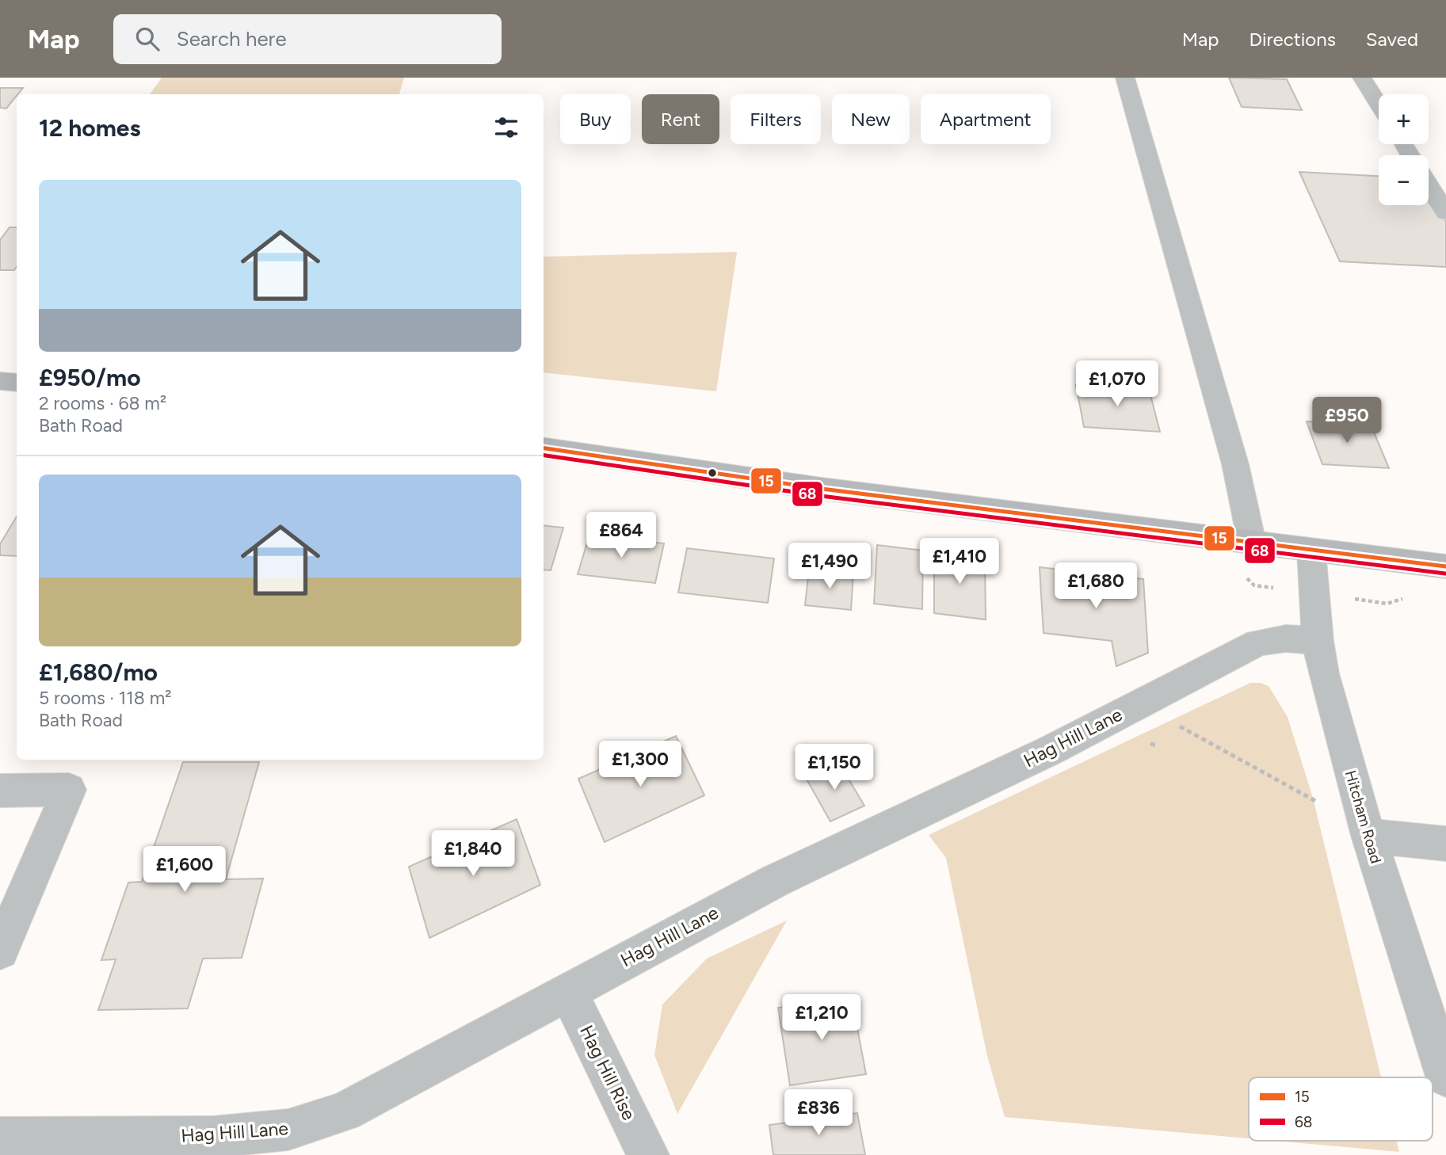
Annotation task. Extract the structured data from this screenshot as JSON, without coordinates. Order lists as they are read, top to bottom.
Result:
{
  "streets": {
    "street": ["Hag Hill Lane", "Hitcham Road", "Hag Hill Rise"]
  },
  "crossings": [
    ["Hag Hill Lane", "Hitcham Road"],
    ["Hag Hill Lane", "Hag Hill Rise"]
  ],
  "lines": ["transit line 15", "transit line 68"],
  "legend": ["15", "68"],
  "page": {
    "header": "Map",
    "search": "Search here",
    "nav": ["Map", "Directions", "Saved"],
    "map_buttons": ["+", "−"],
    "chip": [
      "Buy",
      "Rent",
      "Filters",
      "New",
      "Apartment"
    ],
    "heading": "12 homes",
    "list": [
      {
        "name": "£950/mo",
        "note": "2 rooms · 68 m² · Bath Road"
      },
      {
        "name": "£1,680/mo",
        "note": "5 rooms · 118 m² · Bath Road"
      }
    ],
    "price": [
      "£1,070",
      "£950",
      "£864",
      "£1,410",
      "£1,490",
      "£1,680",
      "£1,300",
      "£1,150",
      "£1,840",
      "£1,600",
      "£1,210",
      "£836"
    ]
  }
}
